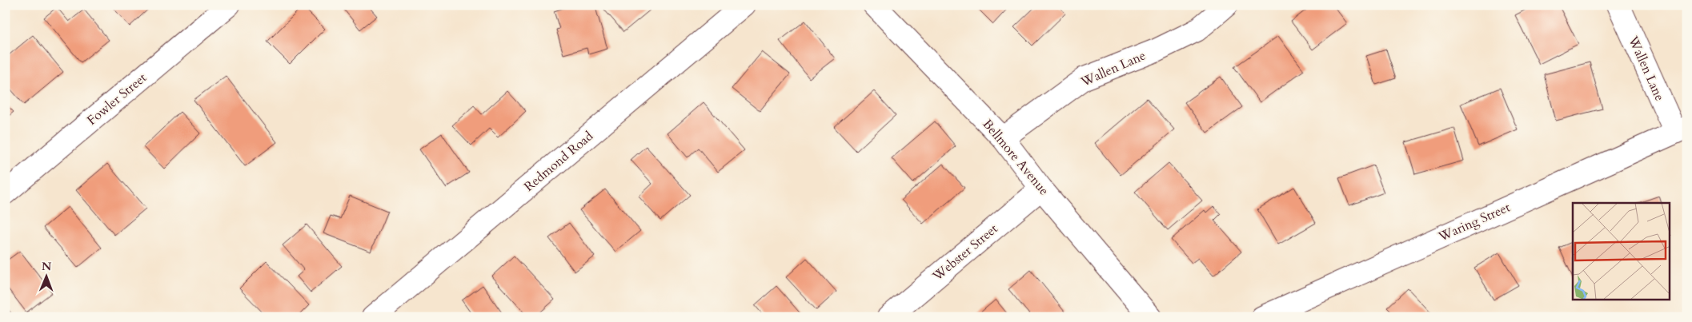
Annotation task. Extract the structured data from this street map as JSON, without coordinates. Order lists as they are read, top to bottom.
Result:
{
  "streets": {
    "street": [
      "Wallen Lane",
      "Fowler Street",
      "Bellmore Avenue",
      "Redmond Road",
      "Waring Street",
      "Webster Street"
    ]
  },
  "crossings": [
    ["Wallen Lane", "Bellmore Avenue"],
    ["Wallen Lane", "Waring Street"],
    ["Bellmore Avenue", "Webster Street"]
  ],
  "north": "top"
}
